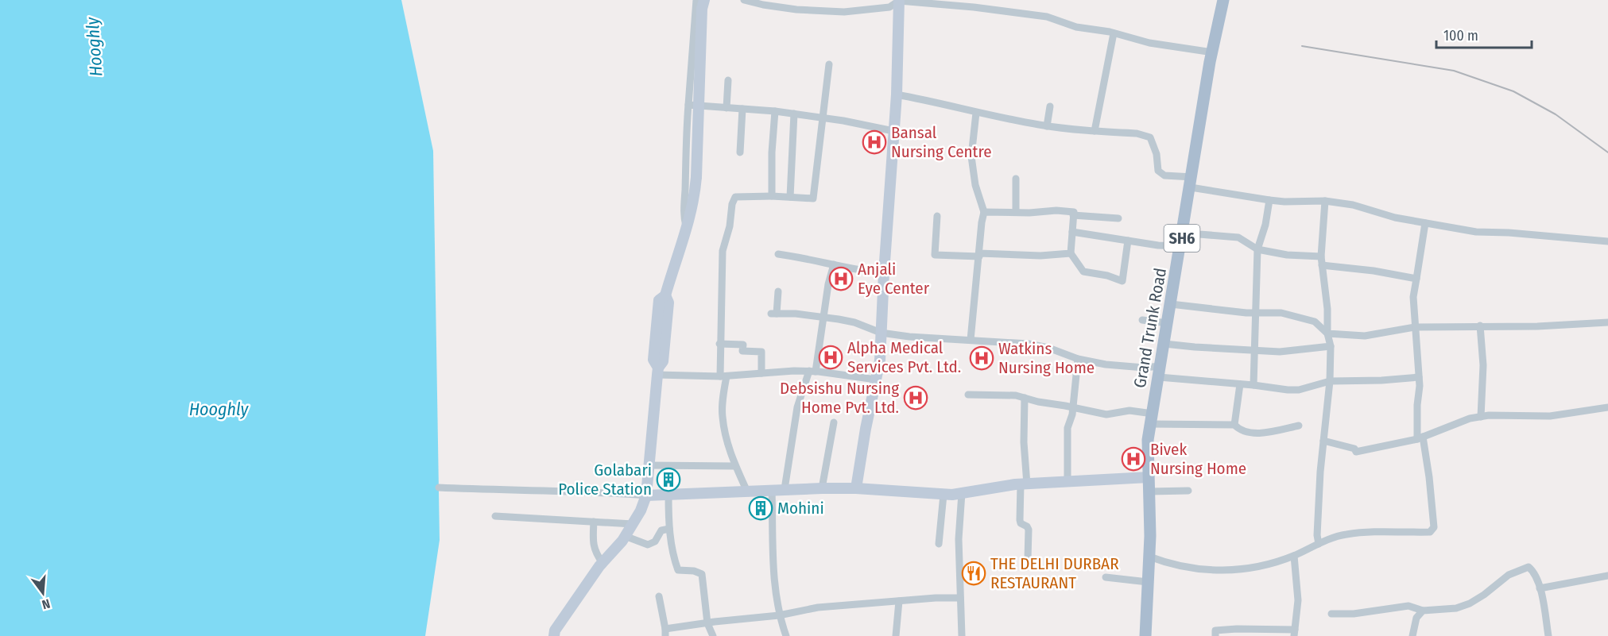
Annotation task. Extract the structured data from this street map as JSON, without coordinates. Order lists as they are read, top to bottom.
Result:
{
  "streets": {
    "main road": ["SH6", "Grand Trunk Road"]
  },
  "water": ["Hooghly"],
  "places": {
    "hospital": [
      "Bansal Nursing Centre",
      "Anjali Eye Center",
      "Alpha Medical Services Pvt. Ltd.",
      "Watkins Nursing Home",
      "Debsishu Nursing Home Pvt. Ltd.",
      "Bivek Nursing Home"
    ],
    "building": ["Golabari Police Station", "Mohini"],
    "restaurant": ["THE DELHI DURBAR RESTAURANT"]
  },
  "scale_bar": "100 m",
  "north": "bottom"
}
